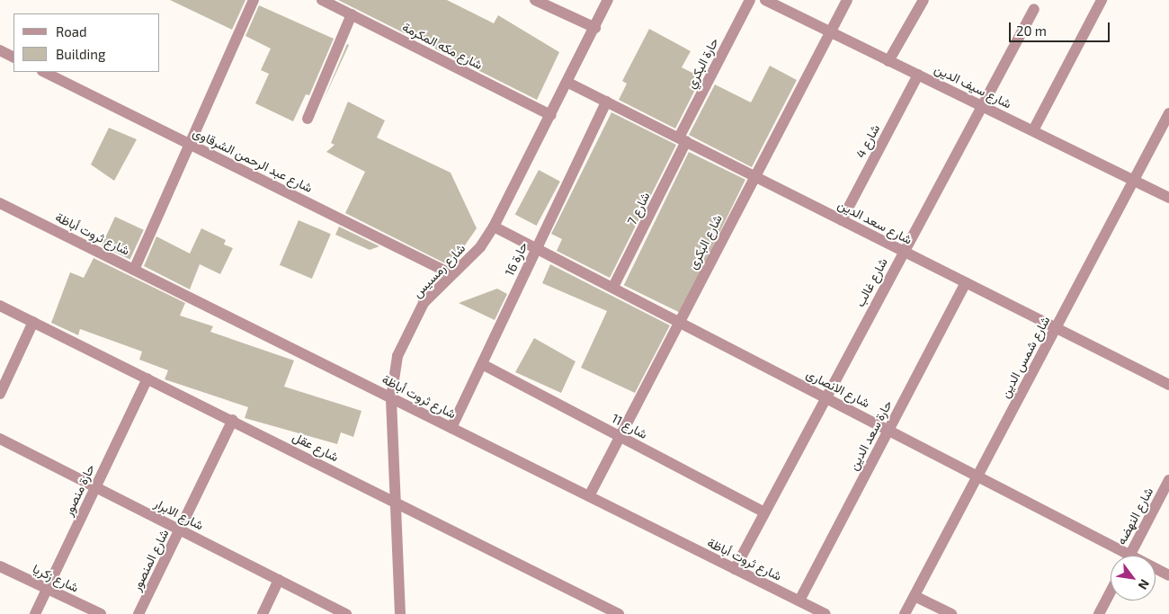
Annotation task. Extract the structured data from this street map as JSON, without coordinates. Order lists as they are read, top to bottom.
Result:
{
  "streets": {
    "street": [
      "شارع مكه المكرمة",
      "حارة البكري",
      "شارع سيف الدين",
      "شارع 4",
      "شارع عبد الرحمن الشرقاوى",
      "شارع 7",
      "شارع سعد الدين",
      "شارع ثروت أباظة",
      "شارع البكرى",
      "حارة 16",
      "شارع رمسيس",
      "شارع غالب",
      "شارع شمس الدين",
      "شارع الانصارى",
      "شارع 11",
      "حارة سعد الدين",
      "شارع عقل",
      "حارة منصور",
      "شارع الابرار",
      "شارع النهضه",
      "شارع المنصور",
      "شارع زكريا"
    ]
  },
  "crossings": [
    ["شارع مكه المكرمة", "شارع رمسيس"],
    ["حارة البكري", "شارع 7"],
    ["حارة البكري", "شارع سعد الدين"],
    ["شارع سيف الدين", "شارع 4"],
    ["شارع سيف الدين", "شارع البكرى"],
    ["شارع سيف الدين", "شارع غالب"],
    ["شارع سيف الدين", "شارع شمس الدين"],
    ["شارع 4", "شارع سعد الدين"],
    ["شارع عبد الرحمن الشرقاوى", "شارع رمسيس"],
    ["شارع 7", "شارع سعد الدين"],
    ["شارع 7", "شارع الانصارى"],
    ["شارع سعد الدين", "شارع البكرى"],
    ["شارع سعد الدين", "حارة 16"],
    ["شارع سعد الدين", "شارع رمسيس"],
    ["شارع سعد الدين", "شارع غالب"],
    ["شارع سعد الدين", "شارع شمس الدين"],
    ["شارع سعد الدين", "حارة سعد الدين"],
    ["شارع ثروت أباظة", "شارع البكرى"],
    ["شارع ثروت أباظة", "حارة 16"],
    ["شارع ثروت أباظة", "شارع رمسيس"],
    ["شارع ثروت أباظة", "شارع غالب"],
    ["شارع ثروت أباظة", "حارة سعد الدين"],
    ["شارع البكرى", "شارع الانصارى"],
    ["شارع البكرى", "شارع 11"],
    ["حارة 16", "شارع الانصارى"],
    ["حارة 16", "شارع 11"],
    ["شارع رمسيس", "شارع الانصارى"],
    ["شارع رمسيس", "شارع عقل"],
    ["شارع غالب", "شارع الانصارى"],
    ["شارع غالب", "شارع 11"],
    ["شارع شمس الدين", "شارع الانصارى"],
    ["شارع الانصارى", "حارة سعد الدين"],
    ["شارع عقل", "حارة منصور"],
    ["شارع عقل", "شارع المنصور"],
    ["حارة منصور", "شارع الابرار"],
    ["حارة منصور", "شارع زكريا"],
    ["شارع الابرار", "شارع المنصور"]
  ],
  "legend": ["Road", "Building"],
  "scale_bar": "20 m",
  "north": "bottom right"
}
